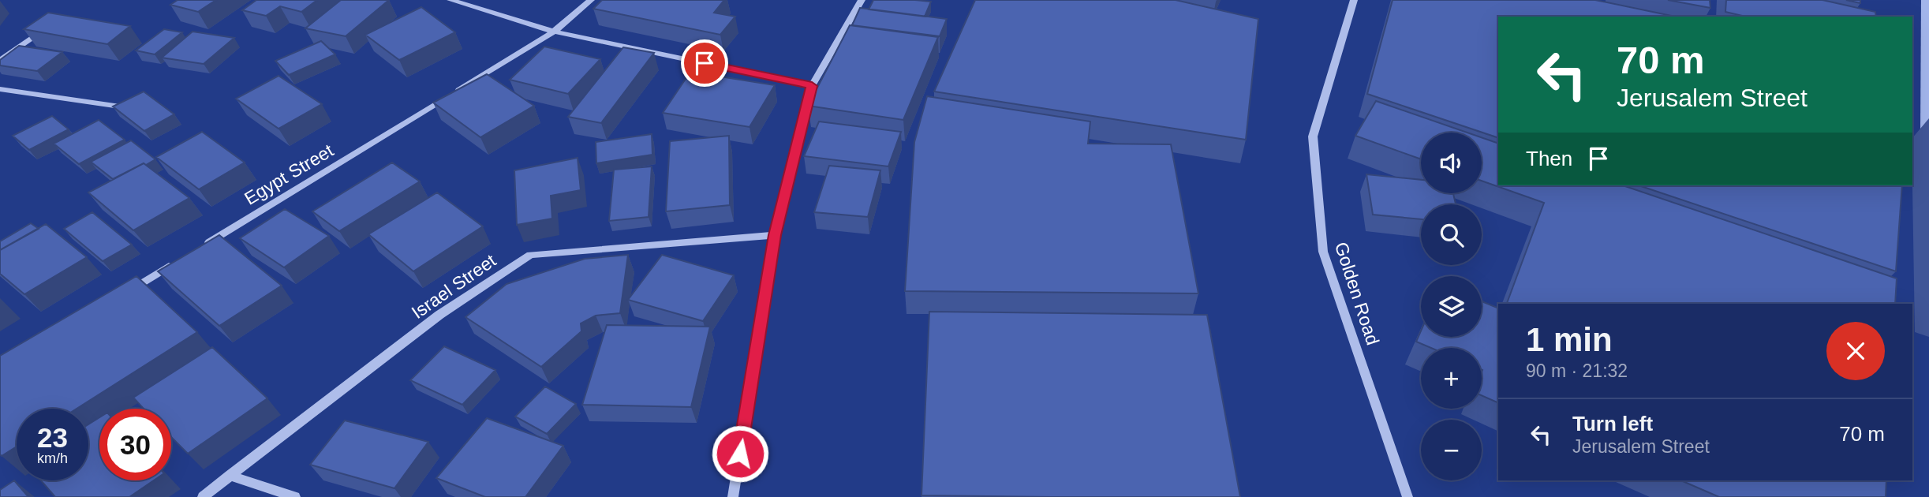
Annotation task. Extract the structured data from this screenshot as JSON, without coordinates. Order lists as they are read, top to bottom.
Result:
{
  "streets": {
    "street": ["Egypt Street", "Israel Street", "Golden Road"]
  },
  "page": {
    "turn": ["70 m", "Jerusalem Street"],
    "map_buttons": ["+", "−"],
    "then": "Then",
    "heading": ["1 min", "90 m · 21:32"],
    "list": [
      {
        "name": "Turn left",
        "note": "Jerusalem Street",
        "value": "70 m"
      }
    ],
    "speed": "23 km/h",
    "limit": "30"
  }
}
